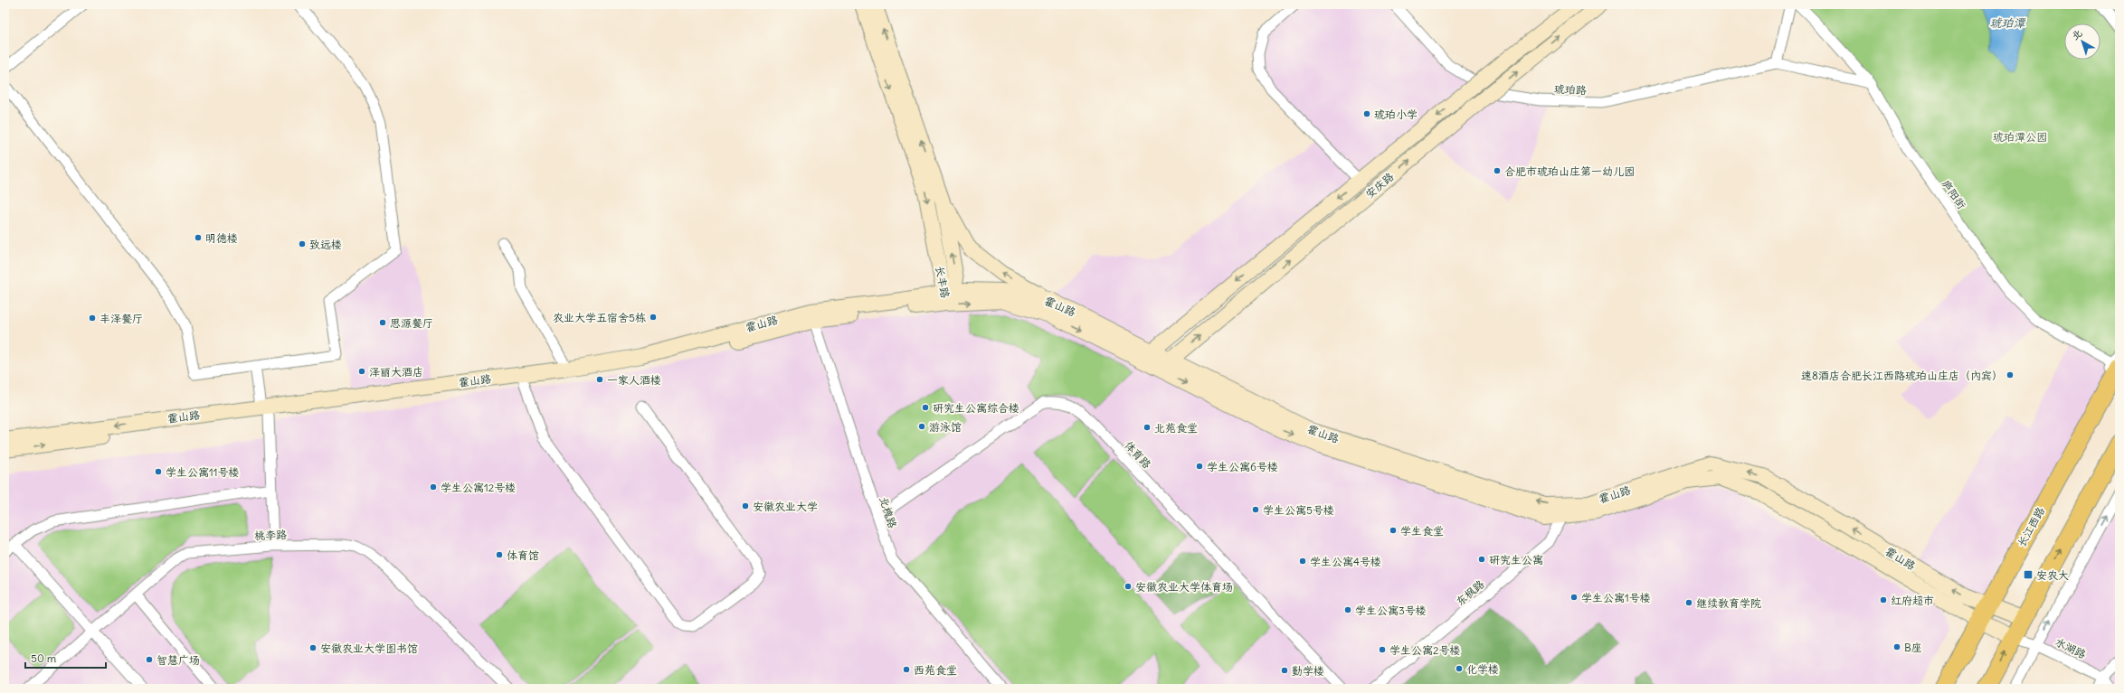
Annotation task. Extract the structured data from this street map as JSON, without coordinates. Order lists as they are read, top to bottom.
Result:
{
  "streets": {
    "highway": ["长江西路"],
    "main road": ["安庆路", "长丰路", "霍山路"],
    "street": [
      "琥珀路",
      "庐阳街",
      "体育路",
      "北槐路",
      "桃李路",
      "东枫路",
      "水湖路"
    ]
  },
  "crossings": [
    ["安庆路", "霍山路"],
    ["庐阳街", "长江西路"],
    ["长丰路", "霍山路"],
    ["霍山路", "北槐路"],
    ["霍山路", "长江西路"],
    ["霍山路", "东枫路"],
    ["霍山路", "水湖路"],
    ["体育路", "北槐路"]
  ],
  "water": ["琥珀潭"],
  "parks": ["琥珀潭公园"],
  "places": {
    "other": [
      "琥珀小学",
      "合肥市琥珀山庄第一幼儿园",
      "明德楼",
      "致远楼",
      "农业大学五宿舍5栋",
      "丰泽餐厅",
      "思源餐厅",
      "泽丽大酒店",
      "速8酒店合肥长江西路琥珀山庄店（内宾）",
      "一家人酒楼",
      "研究生公寓综合楼",
      "游泳馆",
      "北苑食堂",
      "学生公寓6号楼",
      "学生公寓11号楼",
      "学生公寓12号楼",
      "安徽农业大学",
      "学生公寓5号楼",
      "学生食堂",
      "体育馆",
      "研究生公寓",
      "学生公寓4号楼",
      "安徽农业大学体育场",
      "学生公寓1号楼",
      "红府超市",
      "继续教育学院",
      "学生公寓3号楼",
      "B座",
      "安徽农业大学图书馆",
      "学生公寓2号楼",
      "智慧广场",
      "化学楼",
      "西苑食堂",
      "勤学楼"
    ],
    "transit": ["安农大"]
  },
  "scale_bar": "50 m",
  "north": "top left"
}
